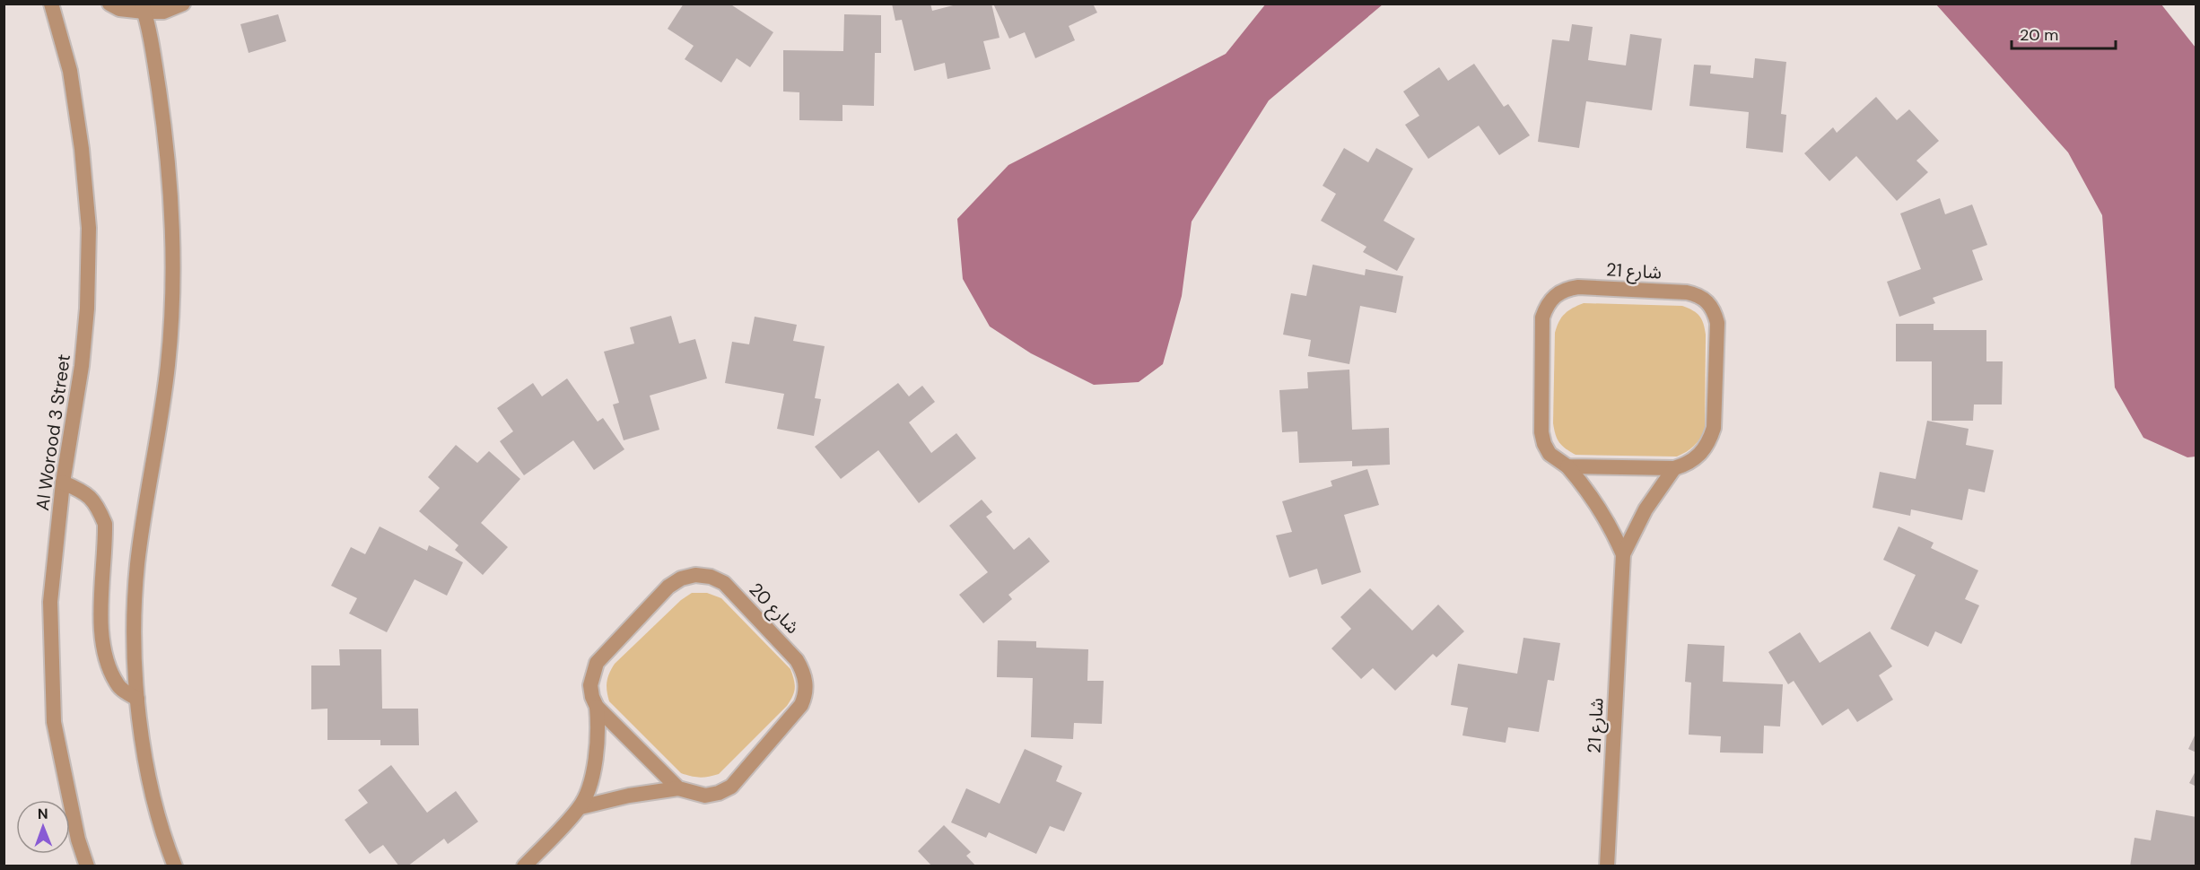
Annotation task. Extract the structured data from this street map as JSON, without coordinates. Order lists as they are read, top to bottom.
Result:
{
  "streets": {
    "street": ["شارع 21", "Al Worood 3 Street", "شارع 20"]
  },
  "scale_bar": "20 m",
  "north": "top"
}
